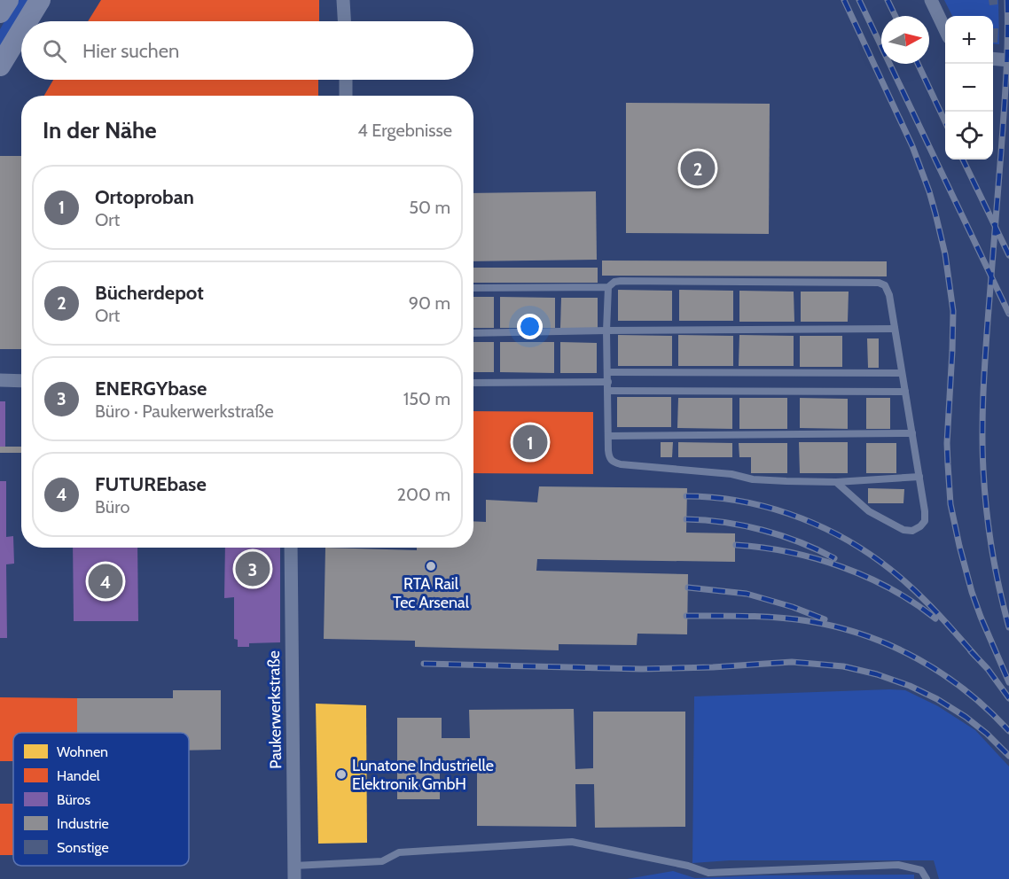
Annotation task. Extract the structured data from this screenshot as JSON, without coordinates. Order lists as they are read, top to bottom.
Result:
{
  "streets": {
    "street": ["Paukerwerkstraße"]
  },
  "places": ["RTA Rail Tec Arsenal", "Lunatone Industrielle Elektronik GmbH"],
  "legend": [
    "Wohnen",
    "Handel",
    "Büros",
    "Industrie",
    "Sonstige"
  ],
  "north": "right",
  "page": {
    "map_buttons": ["+", "−"],
    "search": "Hier suchen",
    "heading": ["In der Nähe", "4 Ergebnisse"],
    "pins": [
      "2",
      "1",
      "3",
      "4"
    ],
    "list": [
      {
        "mark": "1",
        "name": "Ortoproban",
        "note": "Ort",
        "value": "50 m"
      },
      {
        "mark": "2",
        "name": "Bücherdepot",
        "note": "Ort",
        "value": "90 m"
      },
      {
        "mark": "3",
        "name": "ENERGYbase",
        "note": "Büro · Paukerwerkstraße",
        "value": "150 m"
      },
      {
        "mark": "4",
        "name": "FUTUREbase",
        "note": "Büro",
        "value": "200 m"
      }
    ]
  }
}
